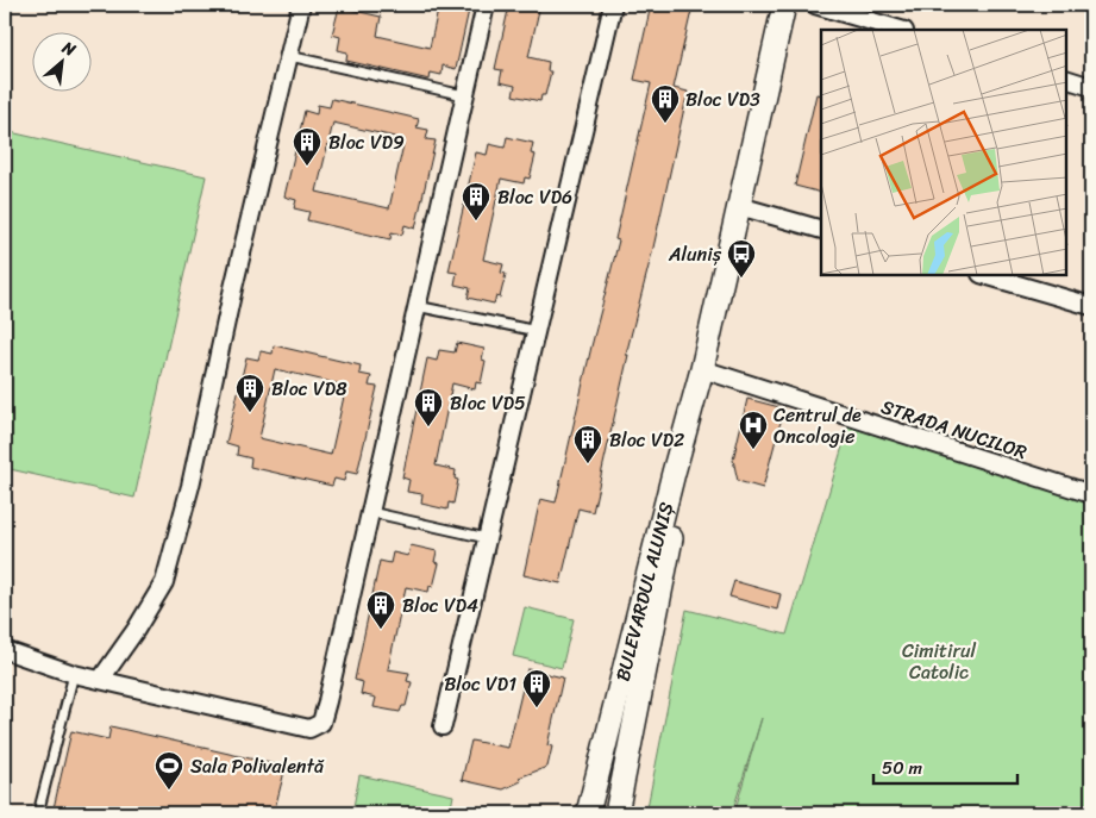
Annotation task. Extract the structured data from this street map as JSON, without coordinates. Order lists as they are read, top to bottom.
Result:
{
  "streets": {
    "main road": ["BULEVARDUL ALUNIȘ"],
    "street": ["STRADA NUCILOR"]
  },
  "crossings": [
    ["STRADA NUCILOR", "BULEVARDUL ALUNIȘ"]
  ],
  "parks": ["Cimitirul Catolic"],
  "places": {
    "building": [
      "Bloc VD3",
      "Bloc VD9",
      "Bloc VD6",
      "Bloc VD8",
      "Bloc VD5",
      "Bloc VD2",
      "Bloc VD4",
      "Bloc VD1"
    ],
    "bus stop": ["Aluniș"],
    "hospital": ["Centrul de Oncologie"],
    "sports": ["Sala Polivalentă"]
  },
  "scale_bar": "50 m",
  "north": "top right"
}
